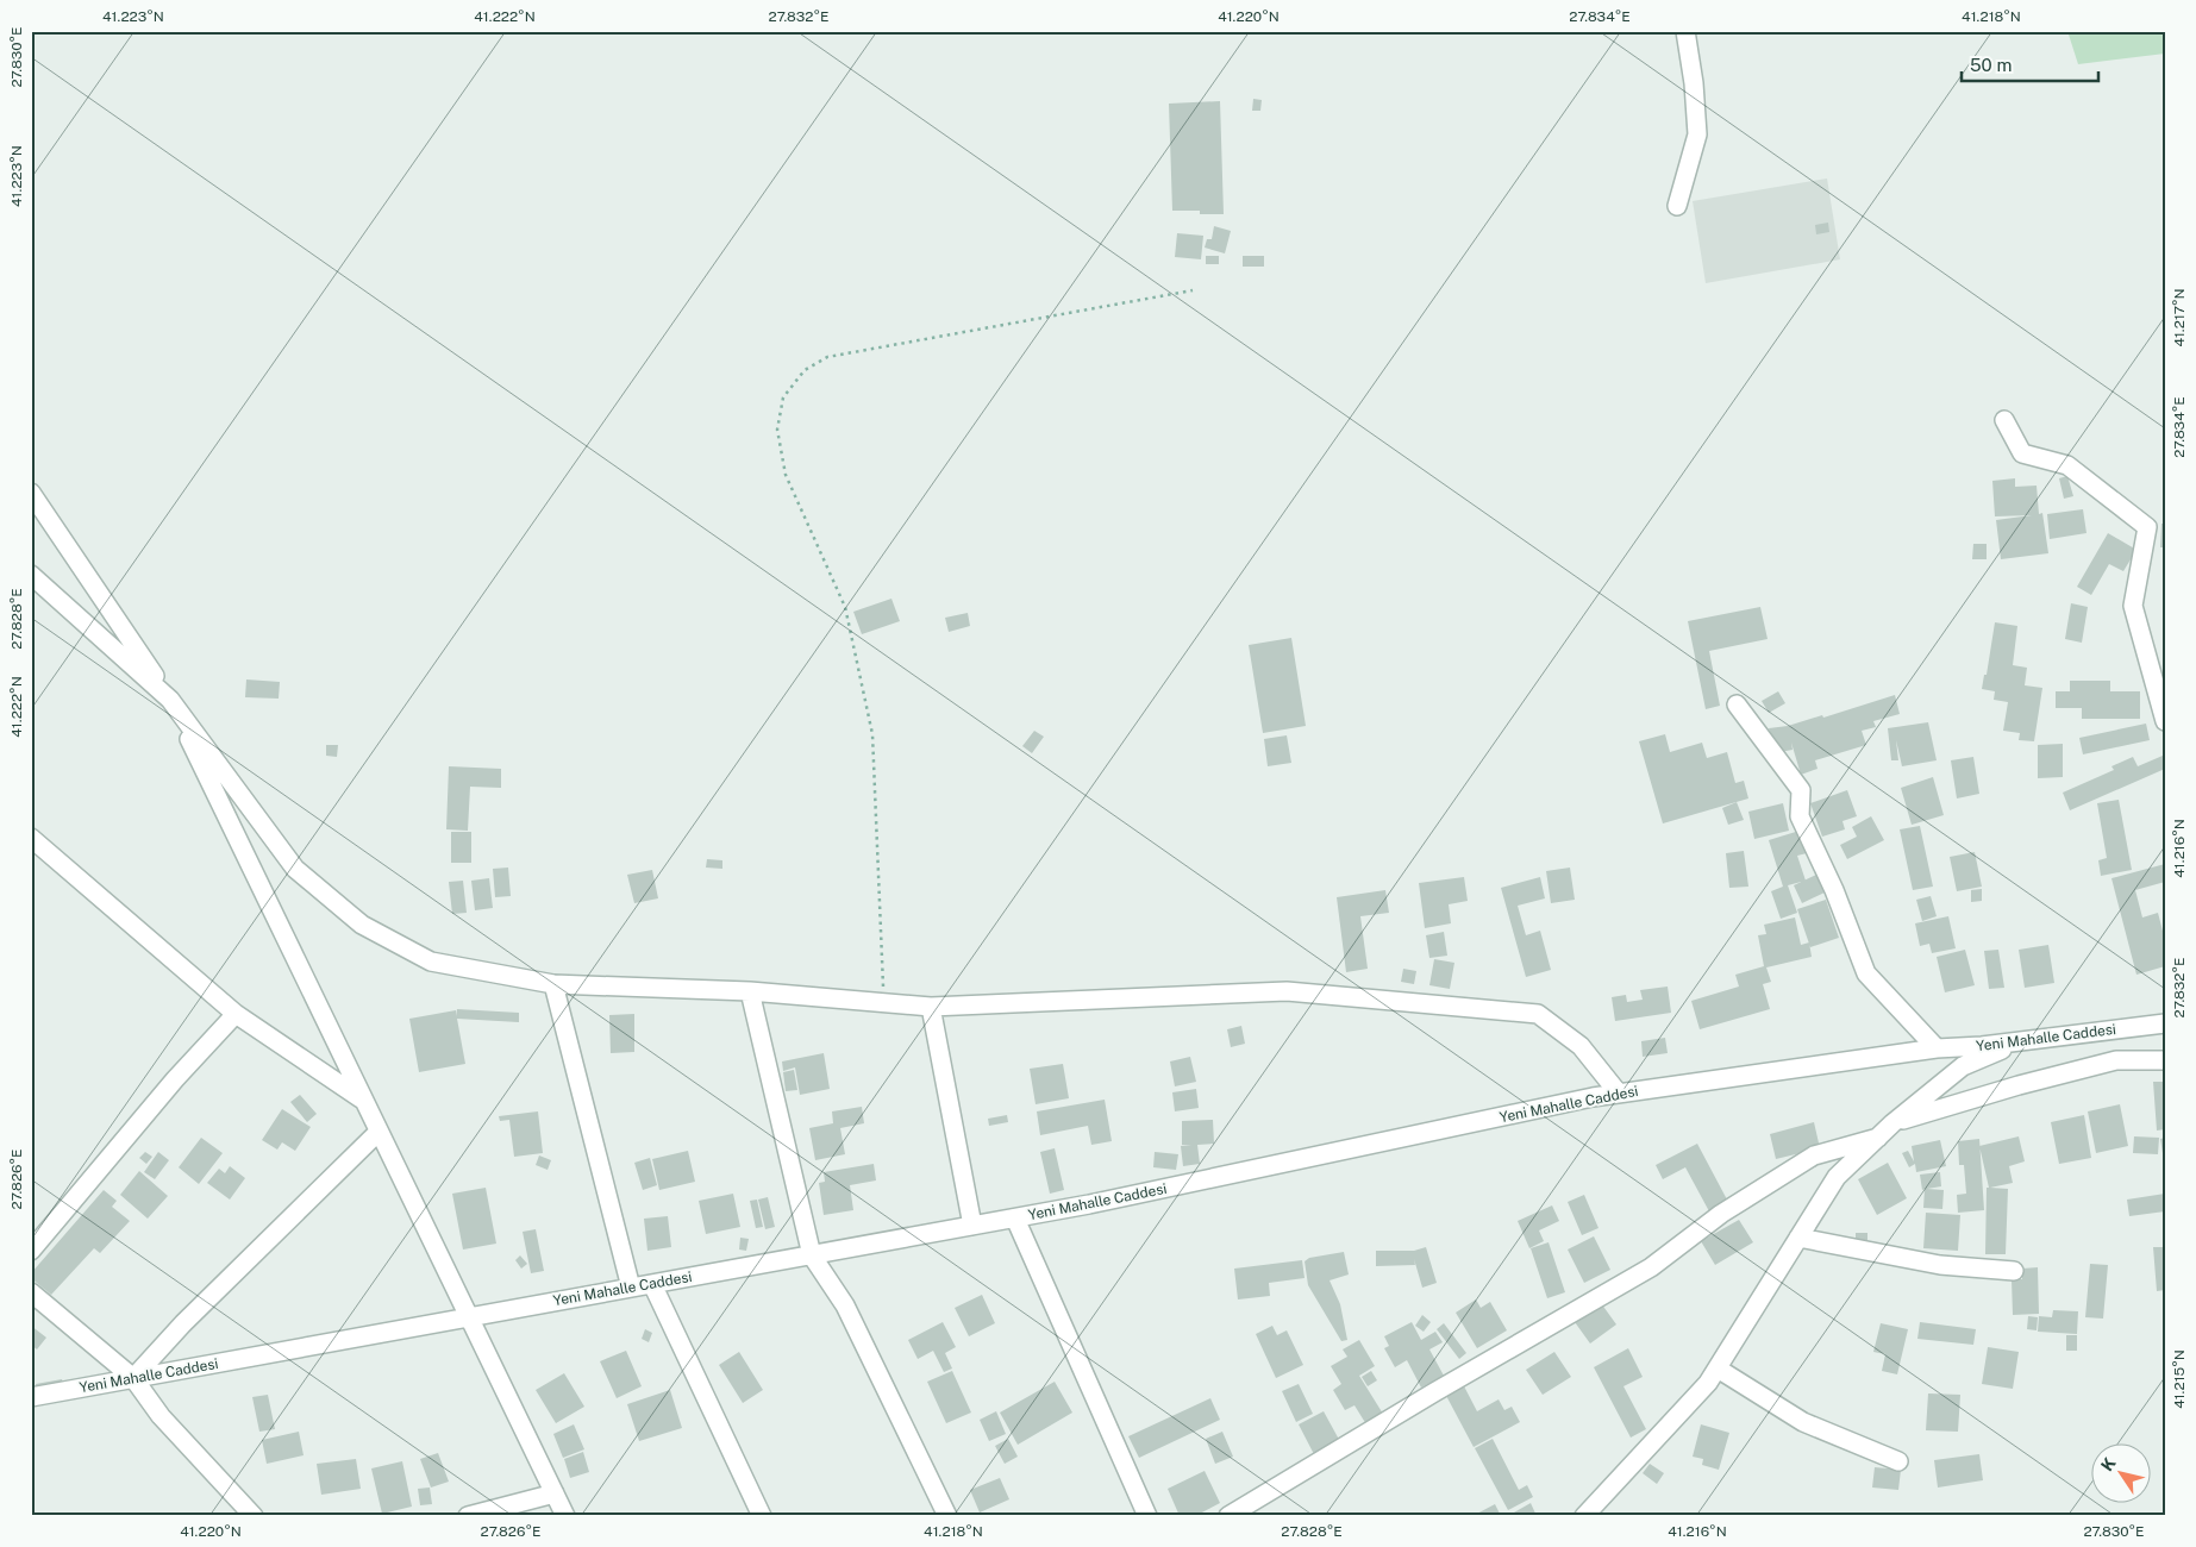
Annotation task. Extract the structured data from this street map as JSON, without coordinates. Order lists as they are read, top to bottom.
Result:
{
  "streets": {
    "street": ["Yeni Mahalle Caddesi"]
  },
  "scale_bar": "50 m",
  "north": "top left",
  "coordinates": [
    "41.223°N",
    "41.222°N",
    "27.832°E",
    "41.220°N",
    "27.834°E",
    "41.218°N",
    "27.830°E",
    "41.217°N",
    "27.828°E",
    "41.216°N",
    "27.826°E",
    "41.215°N"
  ]
}
